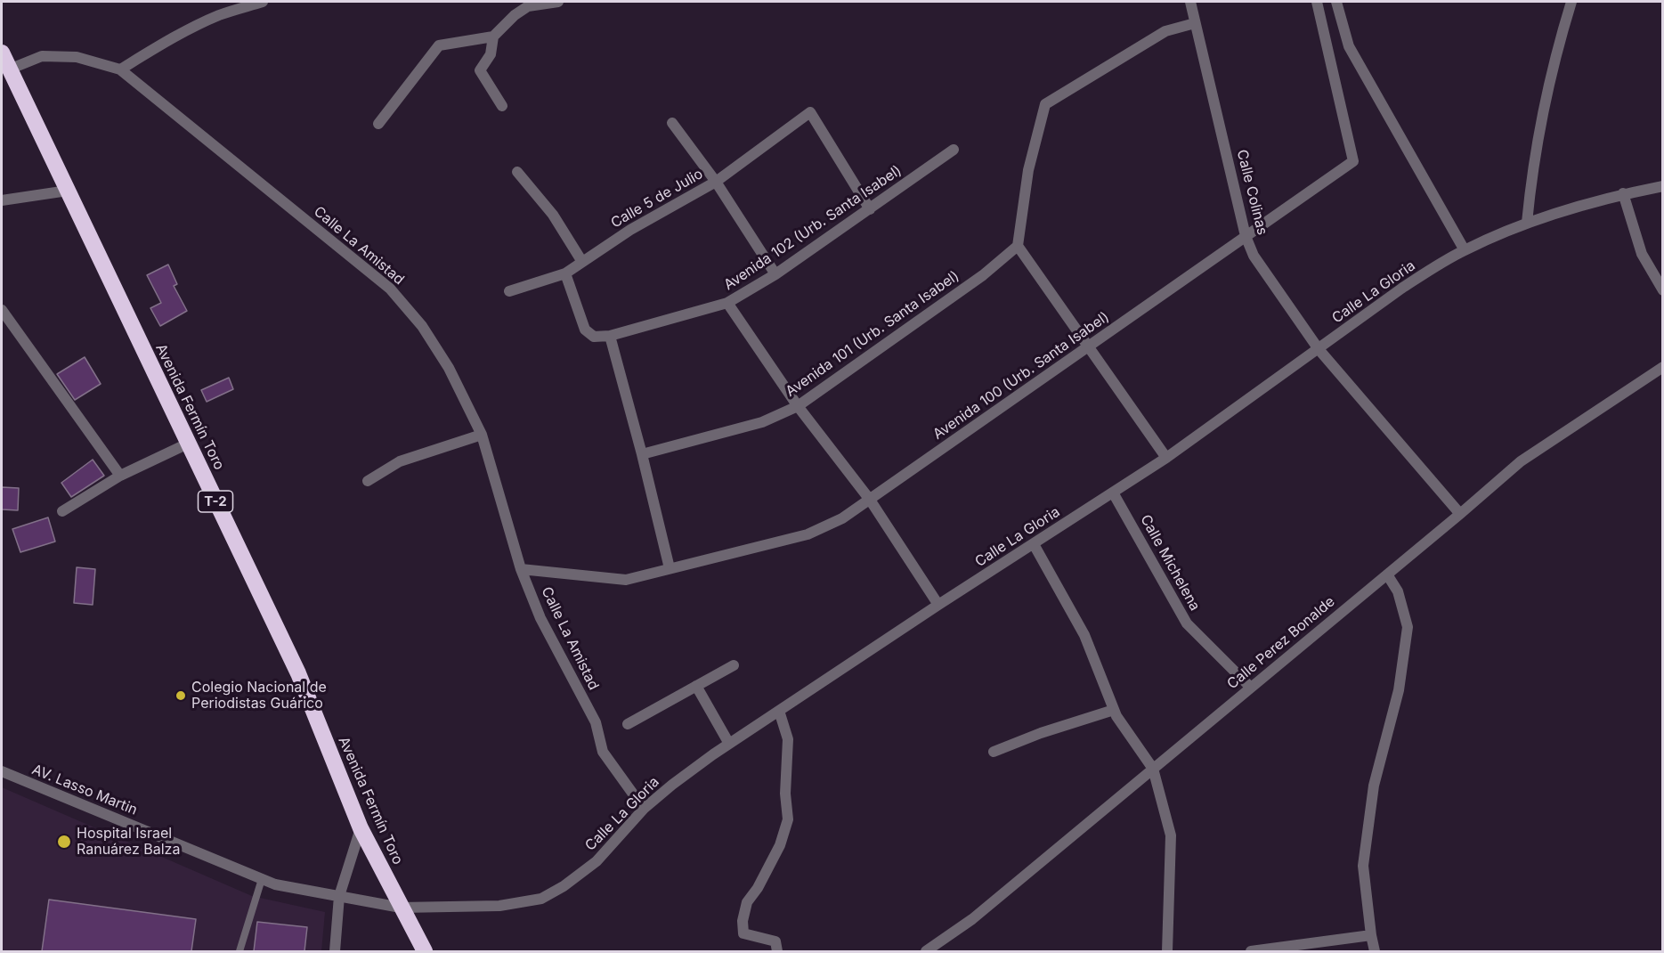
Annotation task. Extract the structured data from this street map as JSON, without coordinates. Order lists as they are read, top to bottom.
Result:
{
  "streets": {
    "highway": ["Avenida Fermín Toro", "T-2"],
    "street": [
      "Calle Colinas",
      "Calle 5 de Julio",
      "Avenida 102 (Urb. Santa Isabel)",
      "Calle La Amistad",
      "Calle La Gloria",
      "Avenida 101 (Urb. Santa Isabel)",
      "Avenida 100 (Urb. Santa Isabel)",
      "Calle Michelena",
      "Calle Perez Bonalde",
      "AV. Lasso Martin"
    ]
  },
  "crossings": [
    ["Calle Colinas", "Calle La Gloria"],
    ["Calle Colinas", "Avenida 100 (Urb. Santa Isabel)"],
    ["Calle Colinas", "Calle Perez Bonalde"],
    ["Calle 5 de Julio", "Avenida 102 (Urb. Santa Isabel)"],
    ["Calle La Amistad", "Calle La Gloria"],
    ["Calle La Amistad", "Avenida 100 (Urb. Santa Isabel)"],
    ["Calle La Amistad", "Avenida Fermín Toro"],
    ["Calle La Gloria", "Avenida Fermín Toro"],
    ["Calle La Gloria", "Calle Michelena"],
    ["Calle La Gloria", "AV. Lasso Martin"],
    ["Avenida Fermín Toro", "AV. Lasso Martin"],
    ["Calle Michelena", "Calle Perez Bonalde"]
  ],
  "places": ["Colegio Nacional de Periodistas Guárico", "Hospital Israel Ranuárez Balza"]
}
